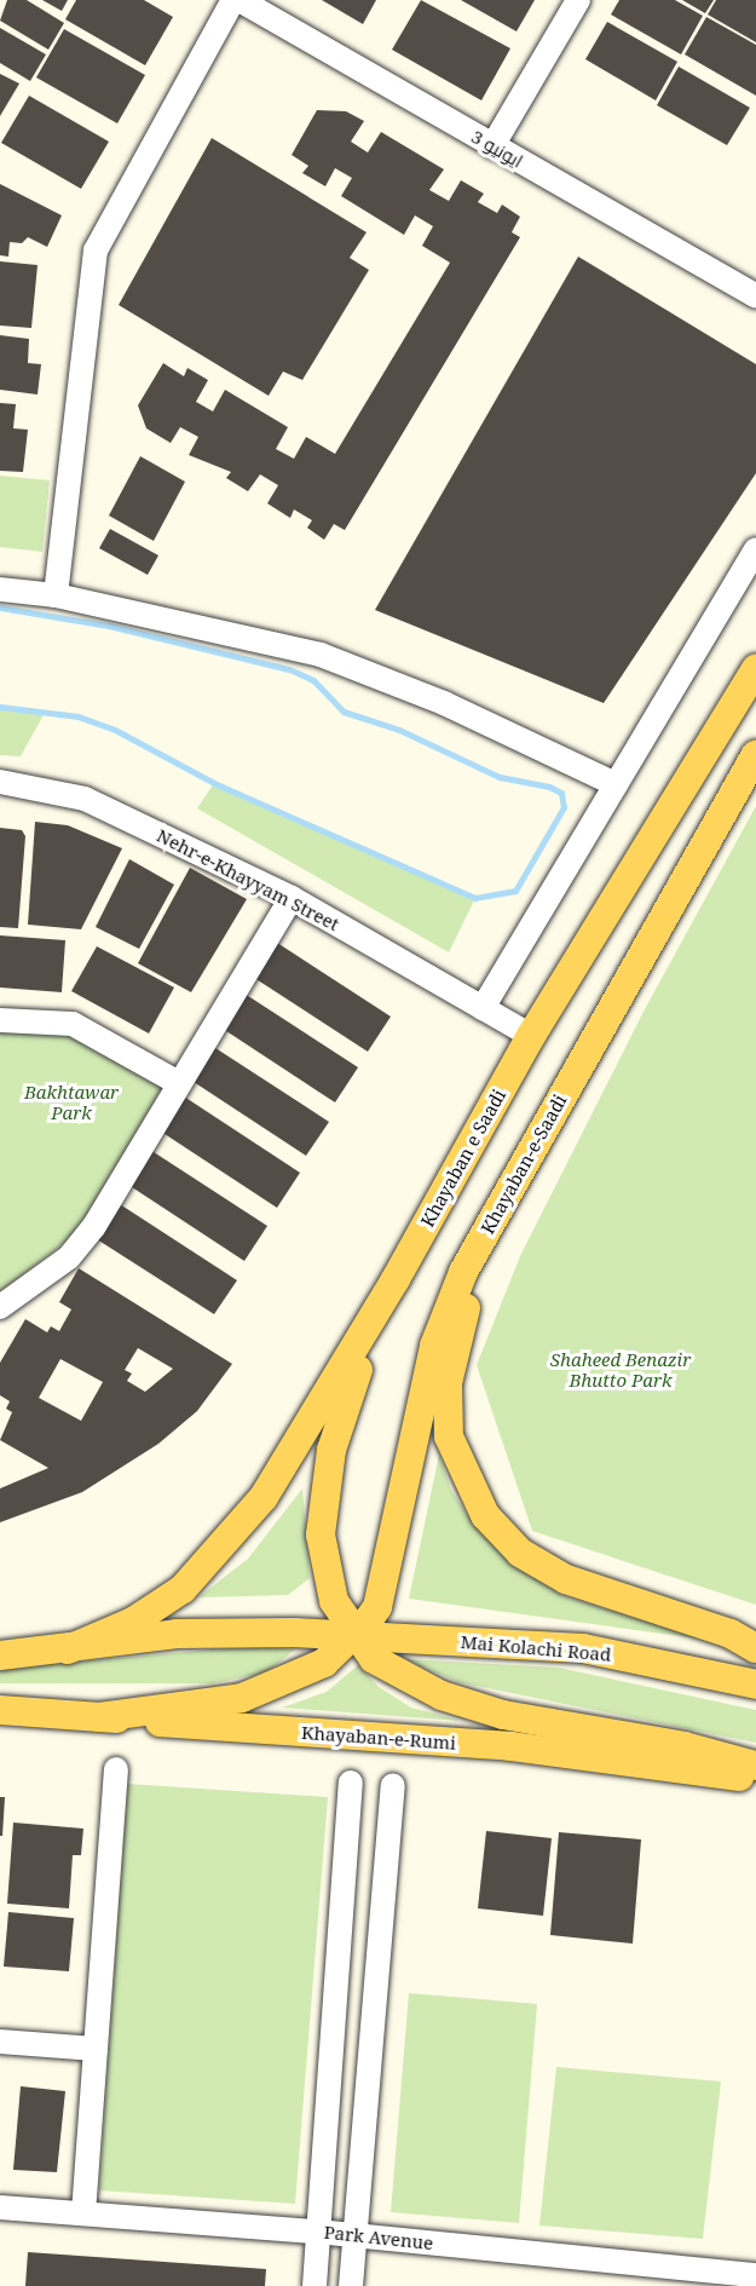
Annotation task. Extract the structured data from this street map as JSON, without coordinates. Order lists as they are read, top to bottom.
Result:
{
  "streets": {
    "main road": [
      "Khayaban e Saadi",
      "Khayaban-e-Saadi",
      "Mai Kolachi Road",
      "Khayaban-e-Rumi"
    ],
    "street": ["ایونیو 3", "Nehr-e-Khayyam Street", "Park Avenue"]
  },
  "crossings": [
    ["Nehr-e-Khayyam Street", "Khayaban e Saadi"],
    ["Khayaban-e-Saadi", "Mai Kolachi Road"]
  ],
  "parks": ["Bakhtawar Park", "Shaheed Benazir Bhutto Park"]
}
